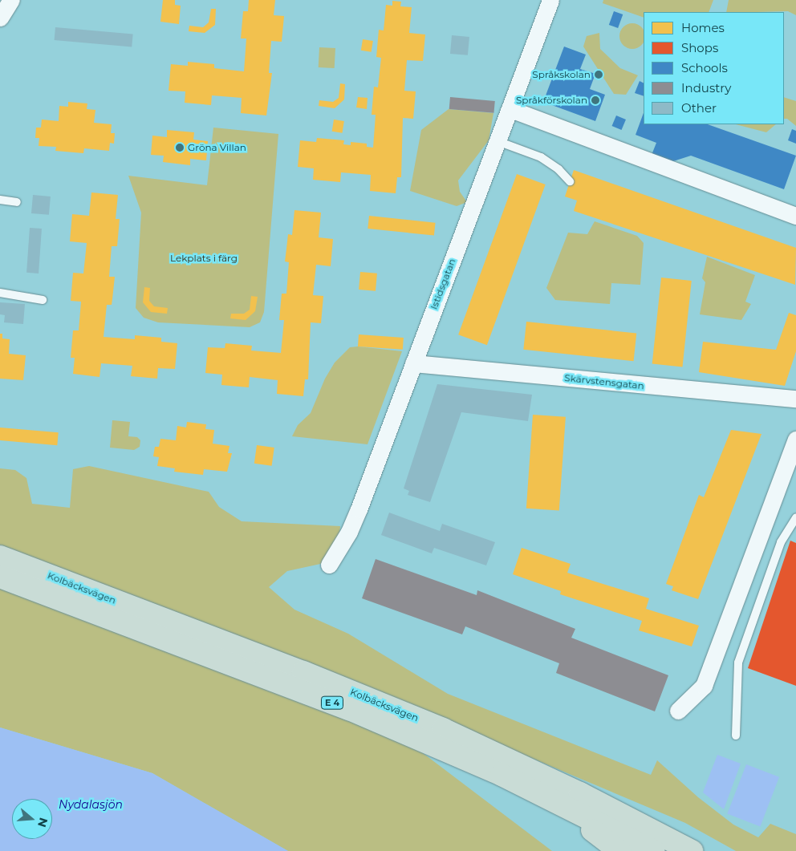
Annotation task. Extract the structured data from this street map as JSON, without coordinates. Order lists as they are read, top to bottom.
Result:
{
  "streets": {
    "highway": ["Kolbäcksvägen", "E 4"],
    "street": ["Istidsgatan", "Skärvstensgatan"]
  },
  "crossings": [
    ["Istidsgatan", "Skärvstensgatan"]
  ],
  "water": ["Nydalasjön"],
  "parks": ["Lekplats i färg"],
  "places": ["Språkskolan", "Språkförskolan", "Gröna Villan"],
  "legend": [
    "Homes",
    "Shops",
    "Schools",
    "Industry",
    "Other"
  ],
  "north": "right"
}
